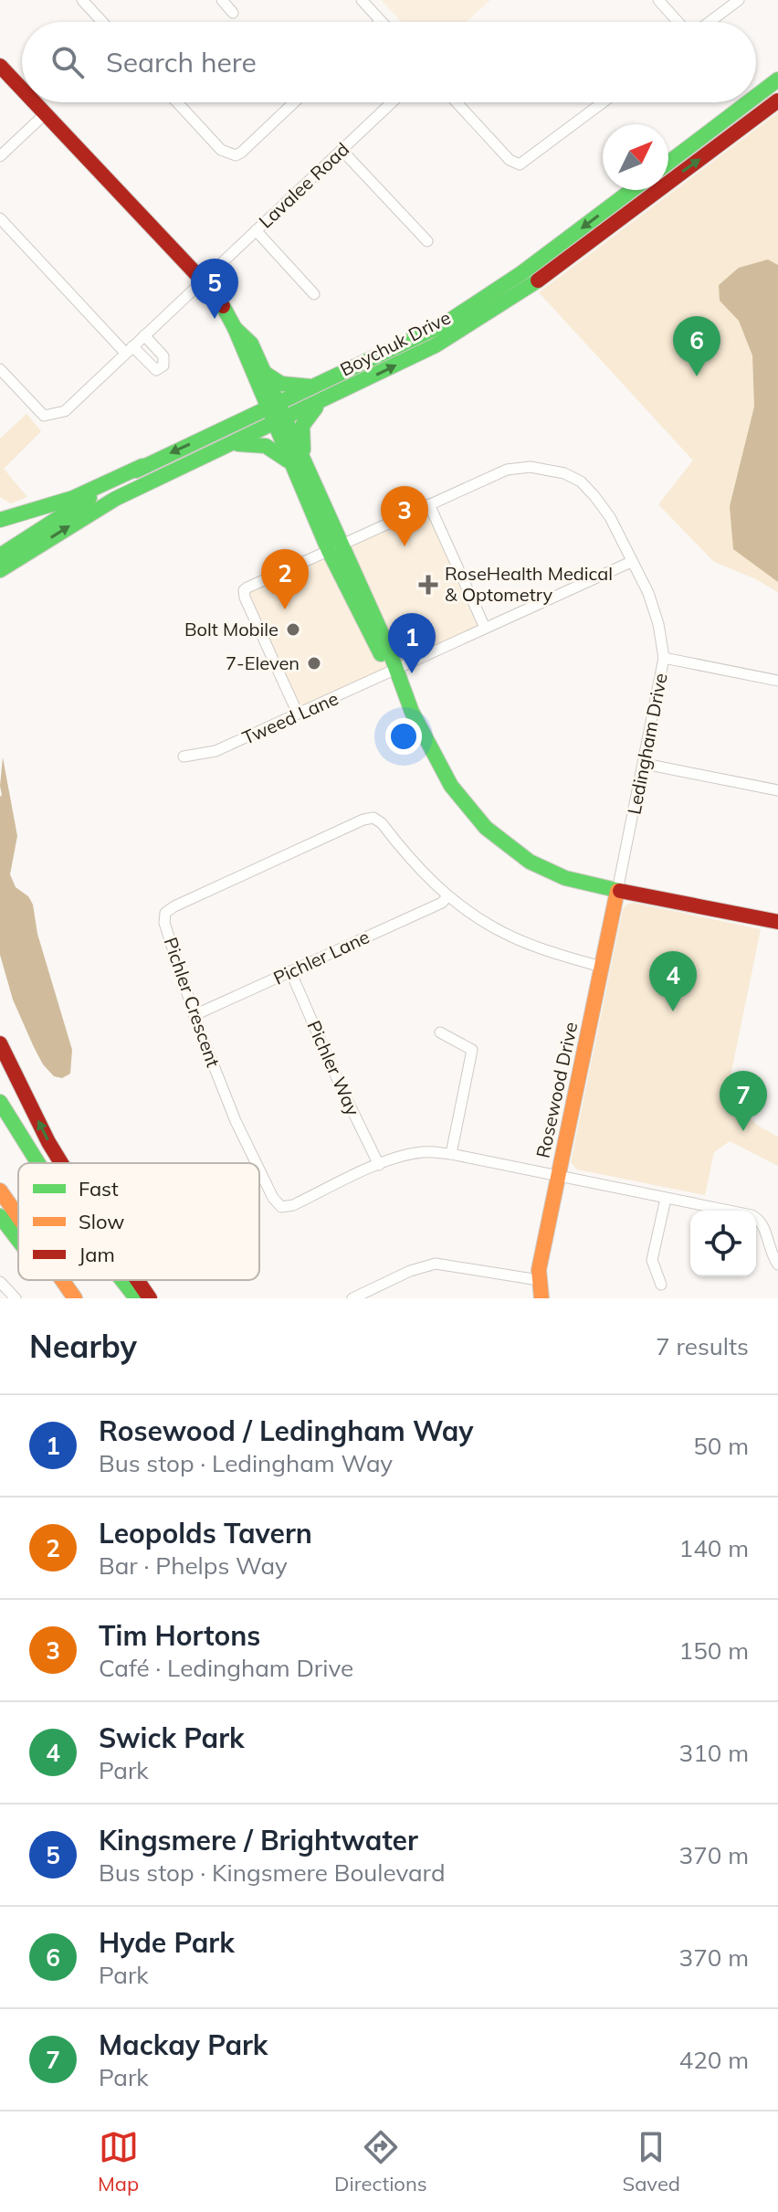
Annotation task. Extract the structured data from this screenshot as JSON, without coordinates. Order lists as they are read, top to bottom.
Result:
{
  "streets": {
    "main road": ["Boychuk Drive", "Rosewood Drive"],
    "street": [
      "Lavalee Road",
      "Tweed Lane",
      "Ledingham Drive",
      "Pichler Lane",
      "Pichler Crescent",
      "Pichler Way"
    ]
  },
  "crossings": [
    ["Tweed Lane", "Ledingham Drive"],
    ["Ledingham Drive", "Rosewood Drive"],
    ["Pichler Lane", "Pichler Crescent"],
    ["Pichler Lane", "Pichler Way"],
    ["Pichler Crescent", "Pichler Way"],
    ["Pichler Crescent", "Rosewood Drive"]
  ],
  "places": {
    "health": ["RoseHealth Medical & Optometry"],
    "other": ["Bolt Mobile", "7-Eleven"]
  },
  "legend": ["Fast", "Slow", "Jam"],
  "north": "top right",
  "page": {
    "search": "Search here",
    "pins": [
      "5",
      "6",
      "3",
      "2",
      "1",
      "4",
      "7"
    ],
    "heading": ["Nearby", "7 results"],
    "list": [
      {
        "mark": "1",
        "name": "Rosewood / Ledingham Way",
        "note": "Bus stop · Ledingham Way",
        "value": "50 m"
      },
      {
        "mark": "2",
        "name": "Leopolds Tavern",
        "note": "Bar · Phelps Way",
        "value": "140 m"
      },
      {
        "mark": "3",
        "name": "Tim Hortons",
        "note": "Café · Ledingham Drive",
        "value": "150 m"
      },
      {
        "mark": "4",
        "name": "Swick Park",
        "note": "Park",
        "value": "310 m"
      },
      {
        "mark": "5",
        "name": "Kingsmere / Brightwater",
        "note": "Bus stop · Kingsmere Boulevard",
        "value": "370 m"
      },
      {
        "mark": "6",
        "name": "Hyde Park",
        "note": "Park",
        "value": "370 m"
      },
      {
        "mark": "7",
        "name": "Mackay Park",
        "note": "Park",
        "value": "420 m"
      }
    ],
    "nav": ["Map", "Directions", "Saved"]
  }
}
